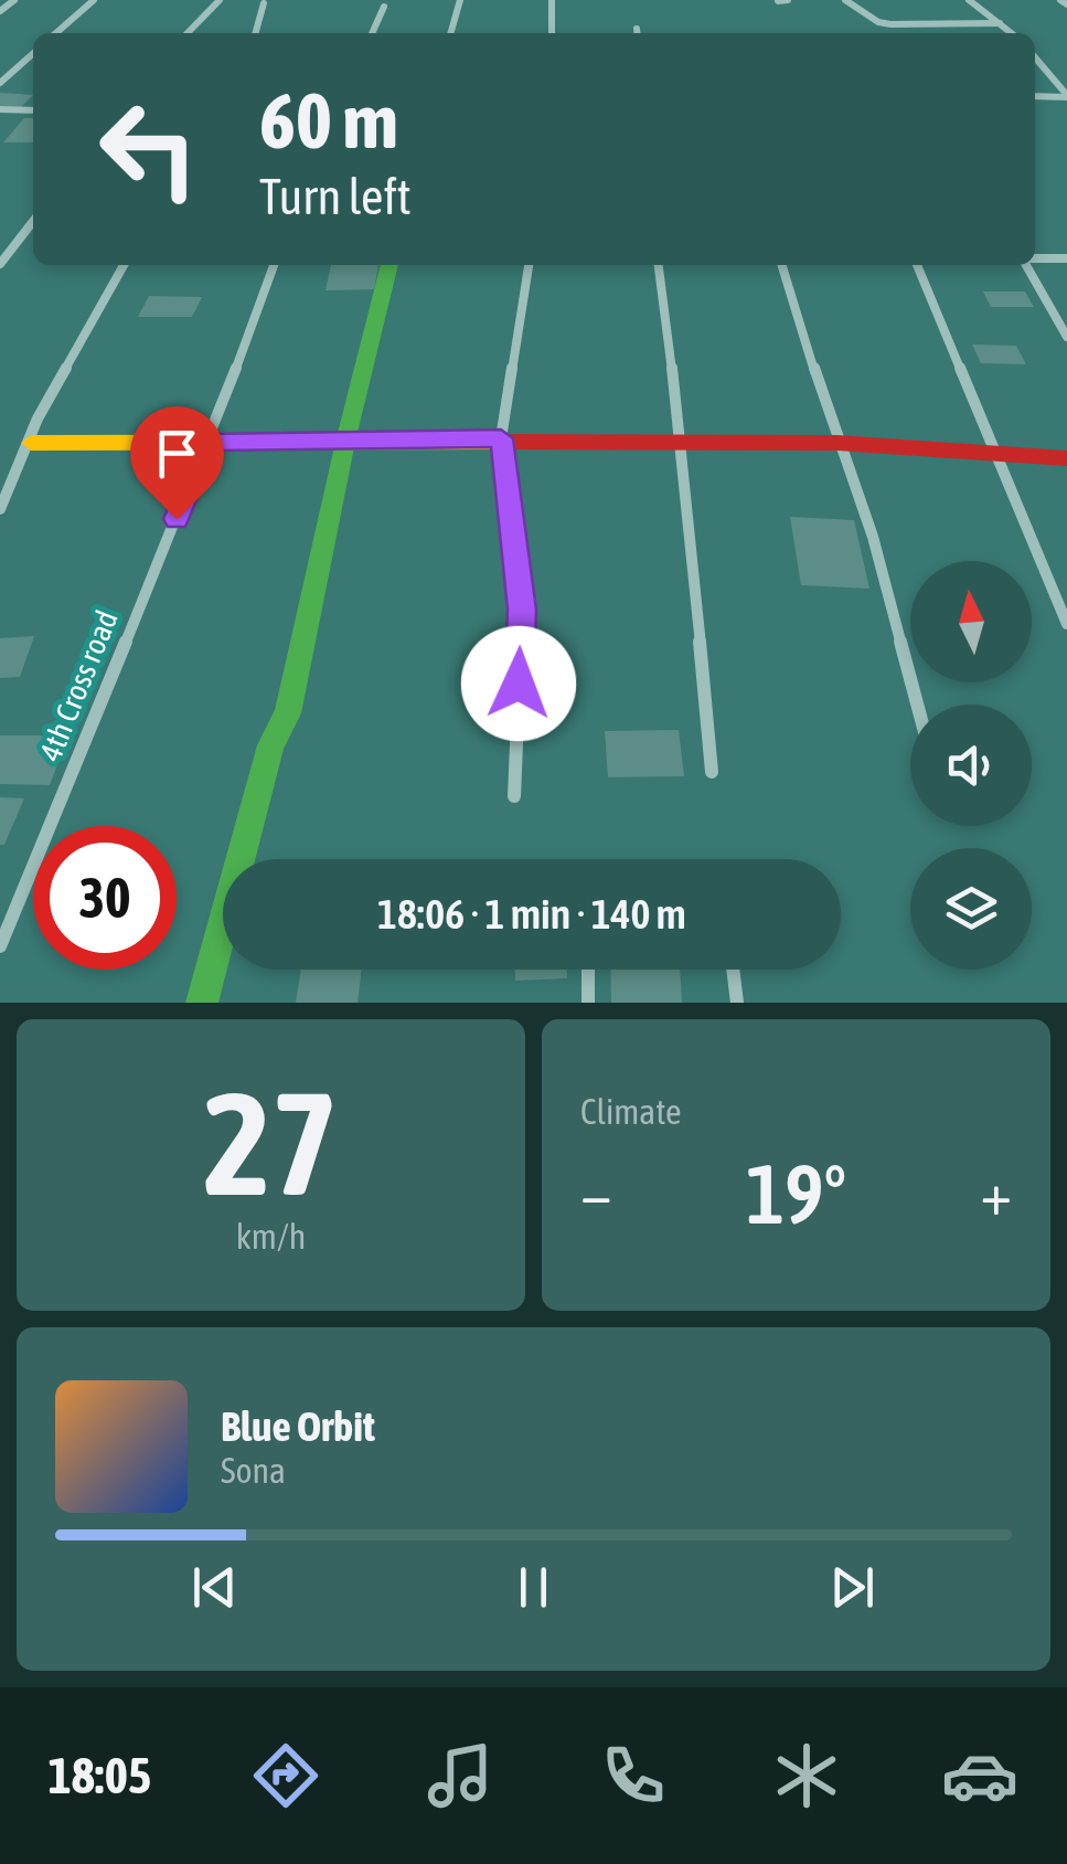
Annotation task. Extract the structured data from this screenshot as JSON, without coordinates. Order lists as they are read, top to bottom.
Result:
{
  "streets": {
    "street": ["4th Cross road"]
  },
  "north": "top",
  "page": {
    "turn": ["60 m", "Turn left"],
    "limit": "30",
    "trip": "18:06 · 1 min · 140 m",
    "tile": [
      ["27", "km/h"],
      "Climate"
    ],
    "heat": ["−", "19°", "+"],
    "song": ["Blue Orbit", "Sona"],
    "tabs": "18:05"
  }
}
